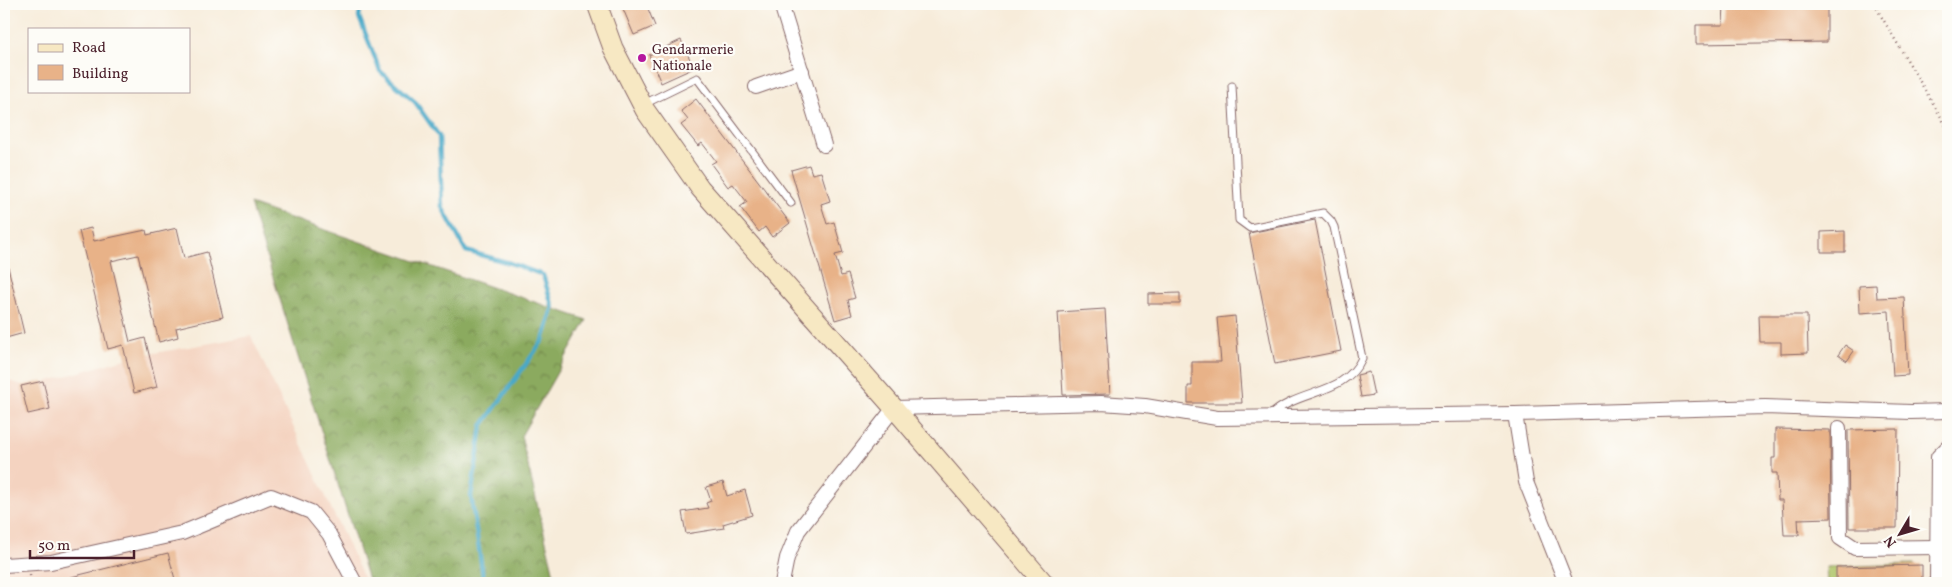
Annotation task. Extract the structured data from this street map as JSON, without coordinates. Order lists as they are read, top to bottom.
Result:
{
  "places": ["Gendarmerie Nationale"],
  "legend": ["Road", "Building"],
  "scale_bar": "50 m",
  "north": "bottom left"
}
